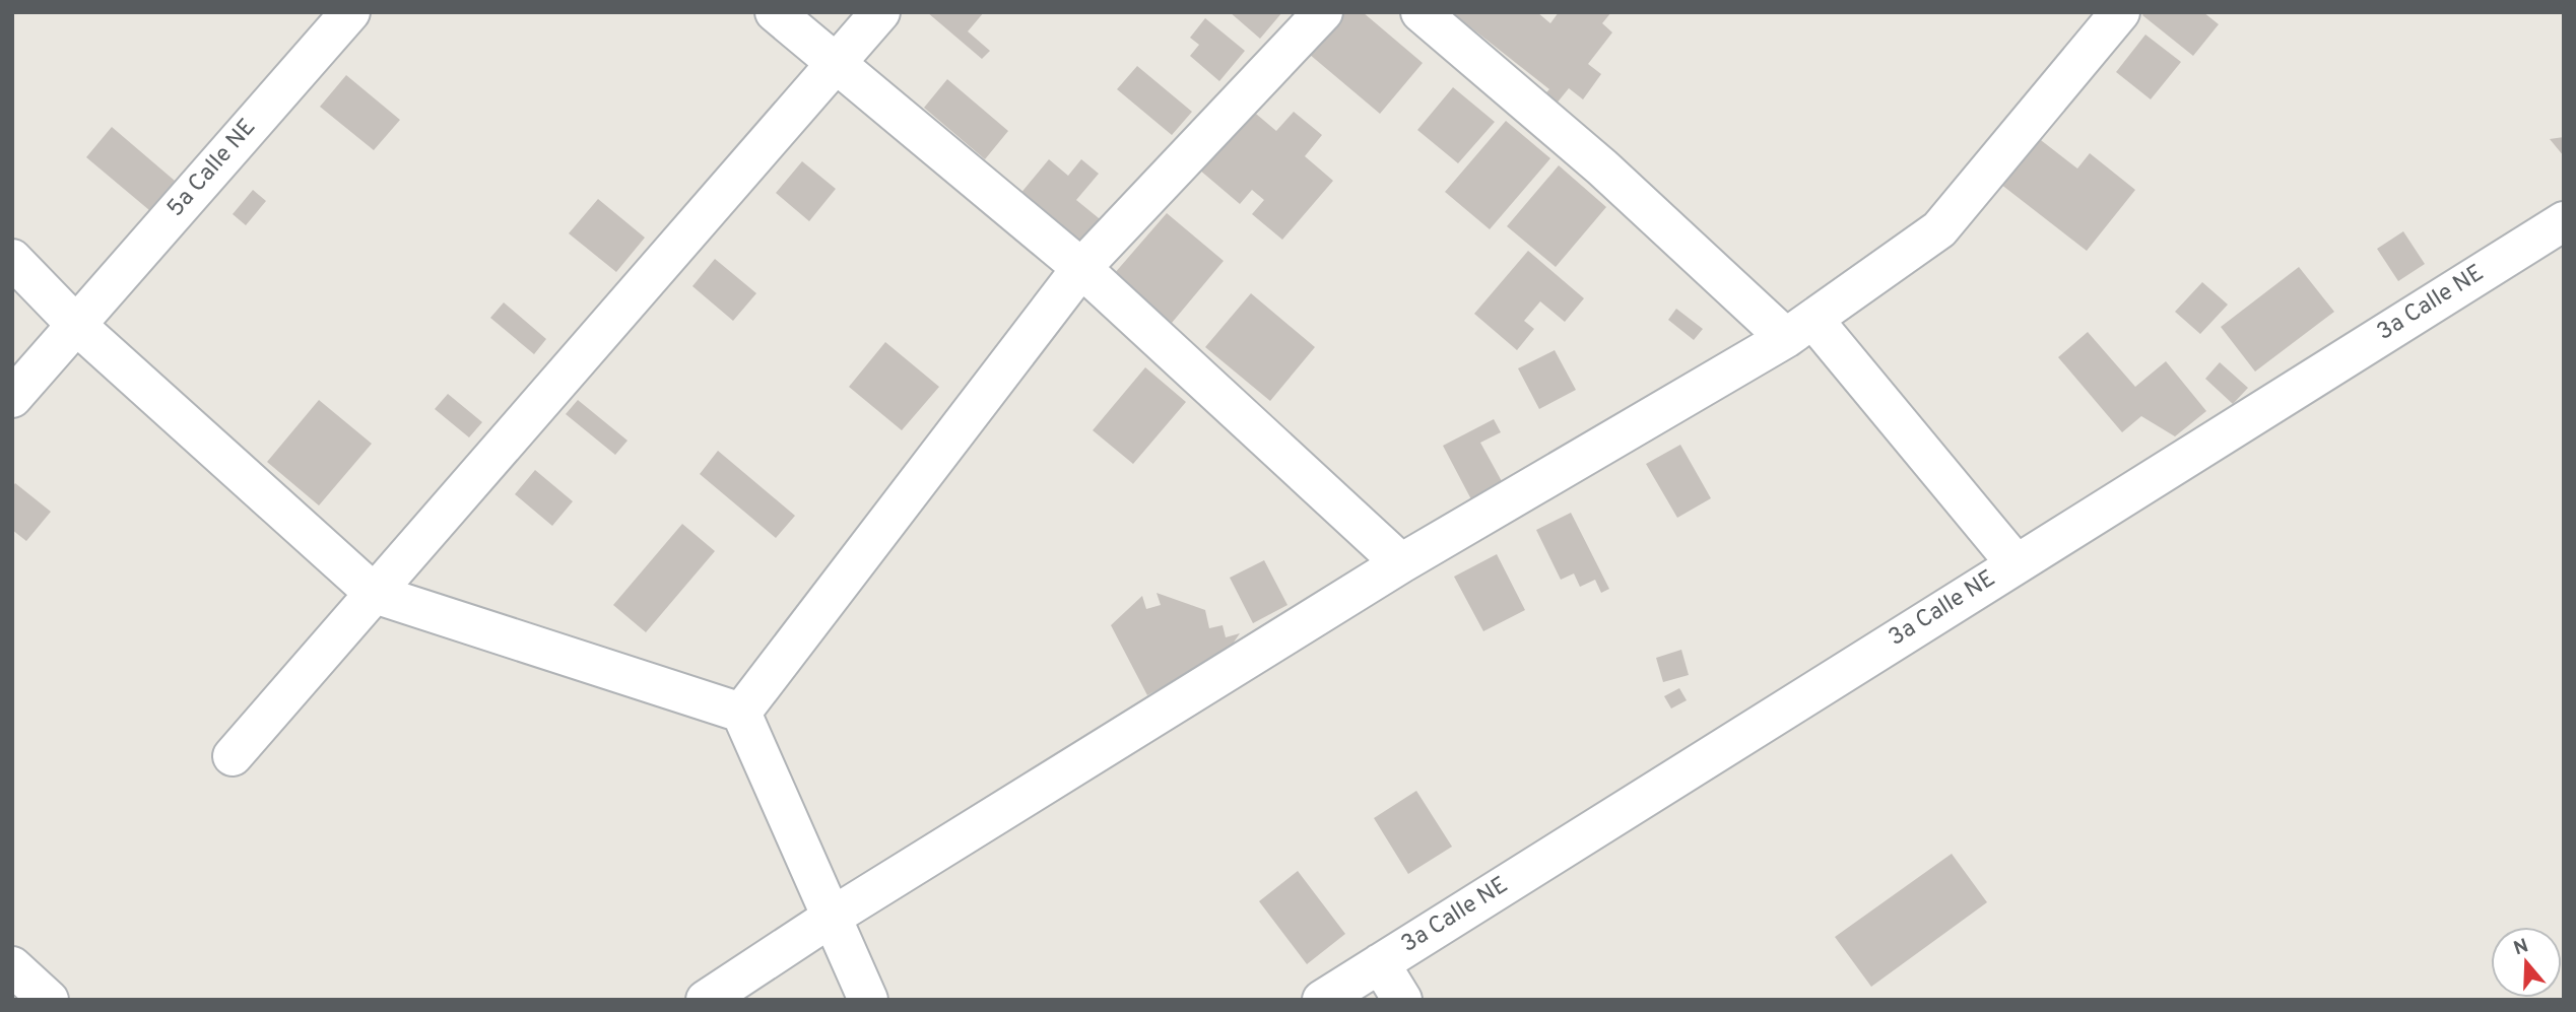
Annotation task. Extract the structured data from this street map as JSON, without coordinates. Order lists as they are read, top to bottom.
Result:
{
  "streets": {
    "street": ["5a Calle NE", "3a Calle NE"]
  },
  "north": "top"
}
